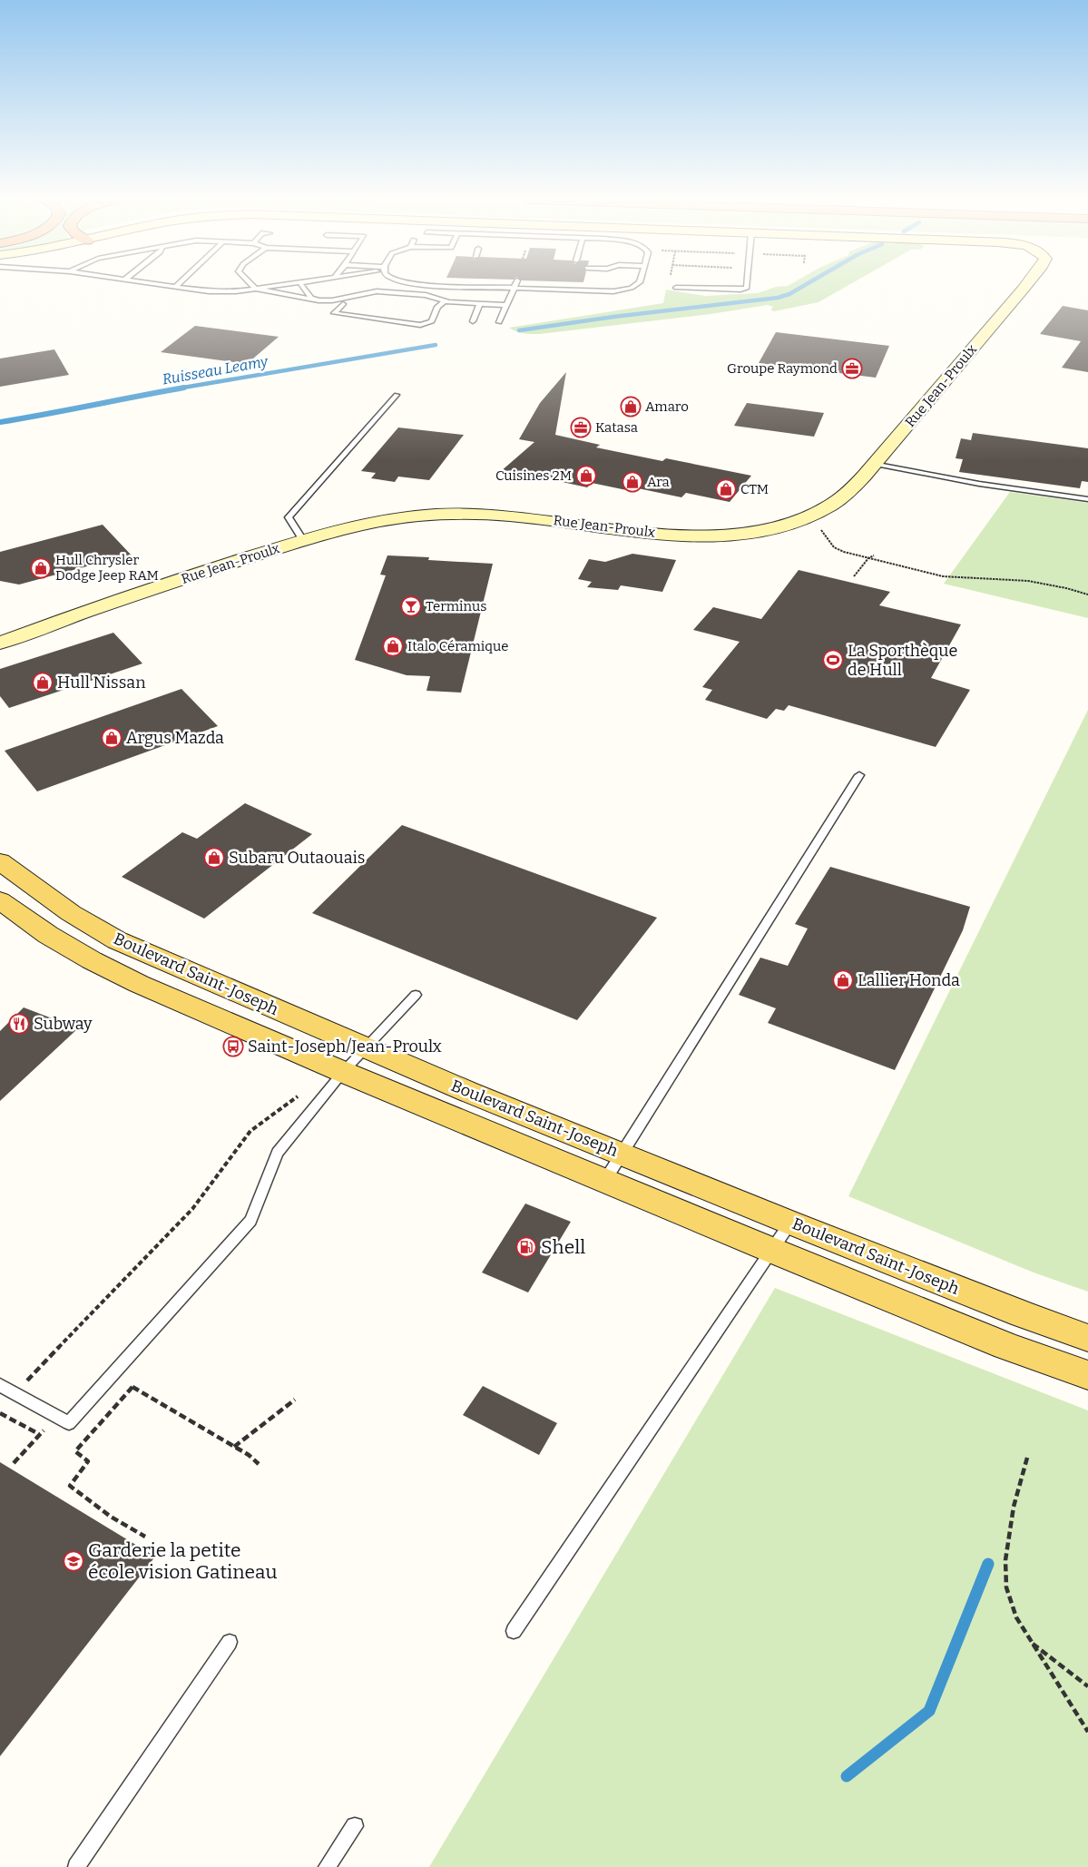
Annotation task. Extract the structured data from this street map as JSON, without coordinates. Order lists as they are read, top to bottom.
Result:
{
  "streets": {
    "main road": ["Boulevard Saint-Joseph"],
    "street": ["Rue Jean-Proulx"]
  },
  "water": ["Ruisseau Leamy"],
  "places": {
    "office": ["Groupe Raymond", "Katasa"],
    "shop": [
      "Amaro",
      "Cuisines 2M",
      "Ara",
      "CTM",
      "Hull Chrysler Dodge Jeep RAM",
      "Italo Céramique",
      "Hull Nissan",
      "Argus Mazda",
      "Subaru Outaouais",
      "Lallier Honda"
    ],
    "bar": ["Terminus"],
    "sports": ["La Sporthèque de Hull"],
    "restaurant": ["Subway"],
    "bus stop": ["Saint-Joseph/Jean-Proulx"],
    "fuel station": ["Shell"],
    "school or university": ["Garderie la petite école vision Gatineau"]
  }
}
